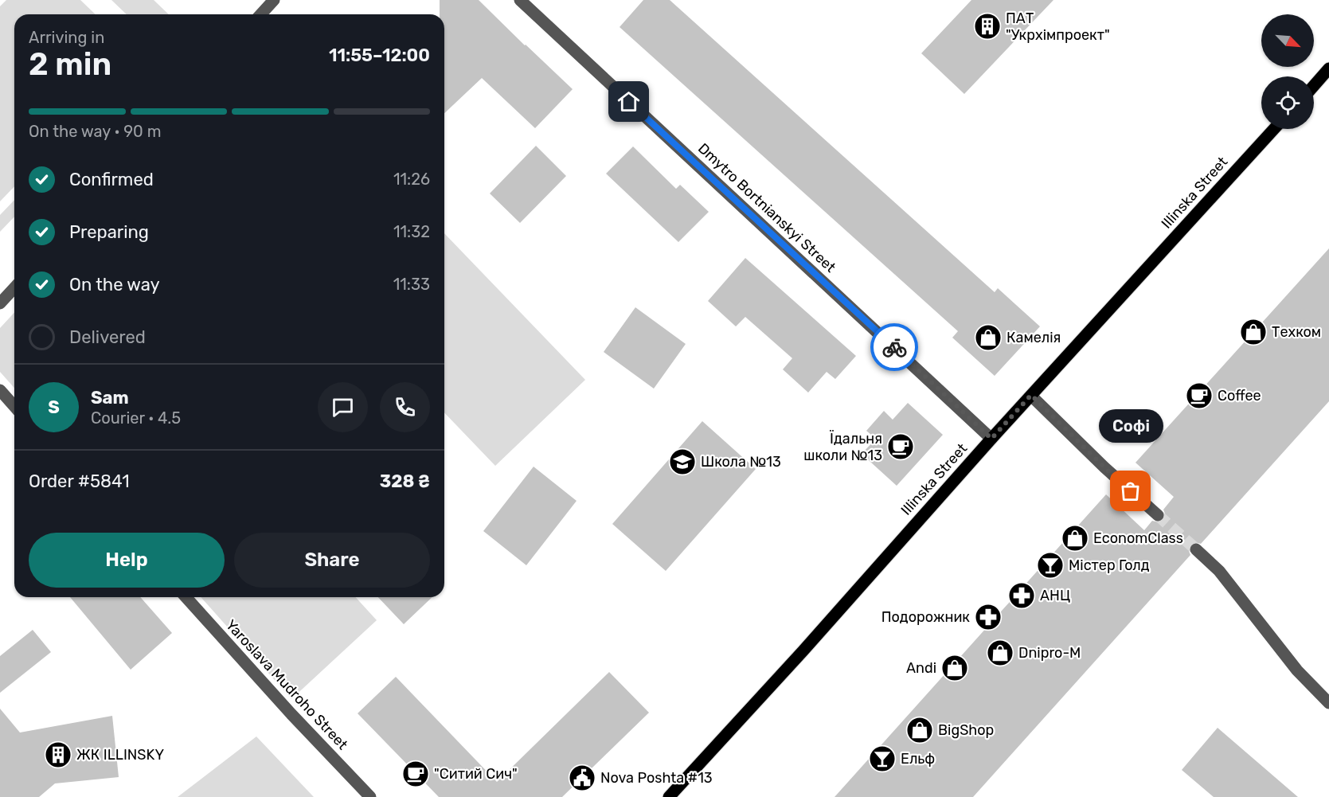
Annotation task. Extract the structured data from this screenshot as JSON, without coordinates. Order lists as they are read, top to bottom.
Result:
{
  "streets": {
    "main road": ["Illinska Street"],
    "street": ["Dmytro Bortnianskyi Street", "Yaroslava Mudroho Street"]
  },
  "crossings": [
    ["Illinska Street", "Dmytro Bortnianskyi Street"]
  ],
  "places": {
    "building": ["ПАТ \"Укрхімпроект\"", "ЖК ILLINSKY"],
    "shop": [
      "Техком",
      "Камелія",
      "EconomClass",
      "Dnipro-M",
      "Andi",
      "BigShop"
    ],
    "cafe": ["Coffee", "Їдальня школи №13", "\"Ситий Сич\""],
    "school or university": ["Школа №13"],
    "other": ["Софі"],
    "bar": ["Містер Голд", "Ельф"],
    "pharmacy": ["АНЦ", "Подорожник"],
    "public building": ["Nova Poshta #13"]
  },
  "north": "bottom right",
  "page": {
    "heading": ["2 min", "Arriving in", "11:55–12:00"],
    "panel": [
      "Sam",
      "Courier · 4.5",
      "Order #5841",
      "328 ₴"
    ],
    "bar": "On the way · 90 m",
    "list": [
      ["Confirmed", "11:26"],
      ["Preparing", "11:32"],
      ["On the way", "11:33"],
      "Delivered"
    ],
    "round": "S",
    "bubble": "Софі",
    "buttons": ["Help", "Share"]
  }
}
